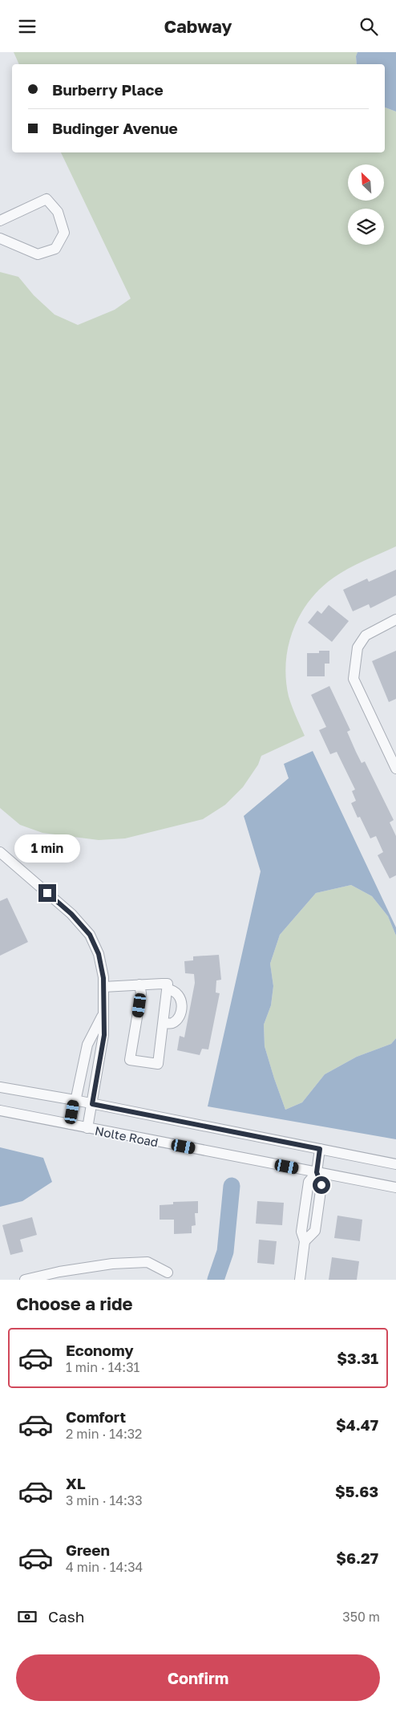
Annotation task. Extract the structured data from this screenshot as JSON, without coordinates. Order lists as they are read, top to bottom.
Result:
{
  "streets": {
    "street": ["Nolte Road"]
  },
  "north": "top left",
  "page": {
    "header": "Cabway",
    "banner": ["Burberry Place", "Budinger Avenue"],
    "bubble": "1 min",
    "heading": "Choose a ride",
    "list": [
      {
        "name": "Economy",
        "note": "1 min · 14:31",
        "value": "$3.31"
      },
      {
        "name": "Comfort",
        "note": "2 min · 14:32",
        "value": "$4.47"
      },
      {
        "name": "XL",
        "note": "3 min · 14:33",
        "value": "$5.63"
      },
      {
        "name": "Green",
        "note": "4 min · 14:34",
        "value": "$6.27"
      }
    ],
    "pay": ["Cash", "350 m"],
    "buttons": "Confirm"
  }
}
